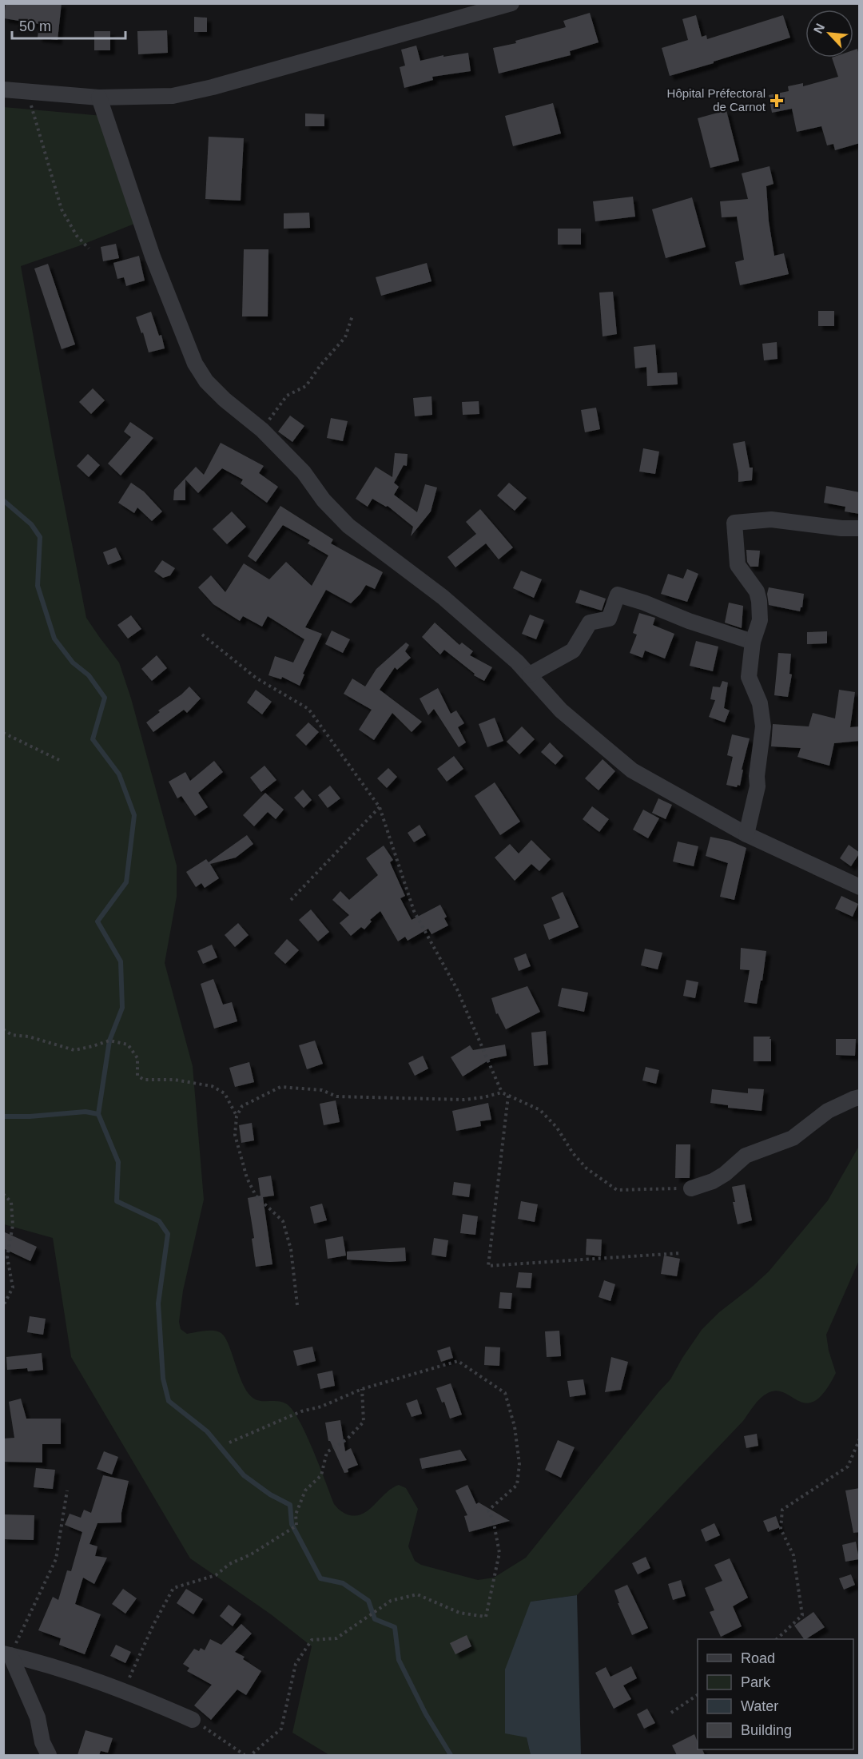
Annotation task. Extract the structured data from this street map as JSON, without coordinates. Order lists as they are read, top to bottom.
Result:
{
  "places": {
    "health": ["Hôpital Préfectoral de Carnot"]
  },
  "legend": [
    "Road",
    "Park",
    "Water",
    "Building"
  ],
  "scale_bar": "50 m",
  "north": "top left"
}
